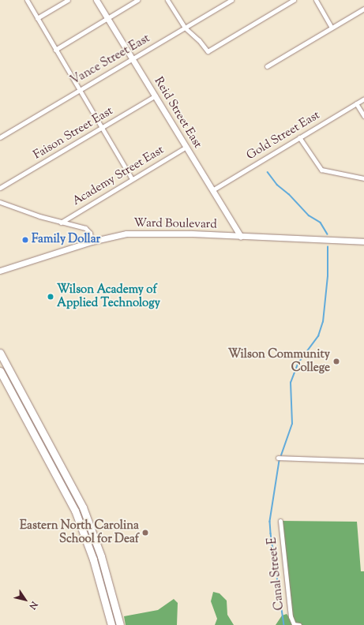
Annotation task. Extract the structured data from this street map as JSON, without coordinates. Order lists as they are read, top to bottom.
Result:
{
  "streets": {
    "main road": ["Reid Street East", "Ward Boulevard"],
    "street": [
      "Vance Street East",
      "Faison Street East",
      "Gold Street East",
      "Academy Street East",
      "Canal Street E"
    ]
  },
  "crossings": [
    ["Vance Street East", "Reid Street East"],
    ["Reid Street East", "Faison Street East"],
    ["Reid Street East", "Gold Street East"],
    ["Reid Street East", "Academy Street East"],
    ["Reid Street East", "Ward Boulevard"]
  ],
  "places": [
    "Family Dollar",
    "Wilson Academy of Applied Technology",
    "Wilson Community College",
    "Eastern North Carolina School for Deaf"
  ],
  "north": "bottom right"
}
